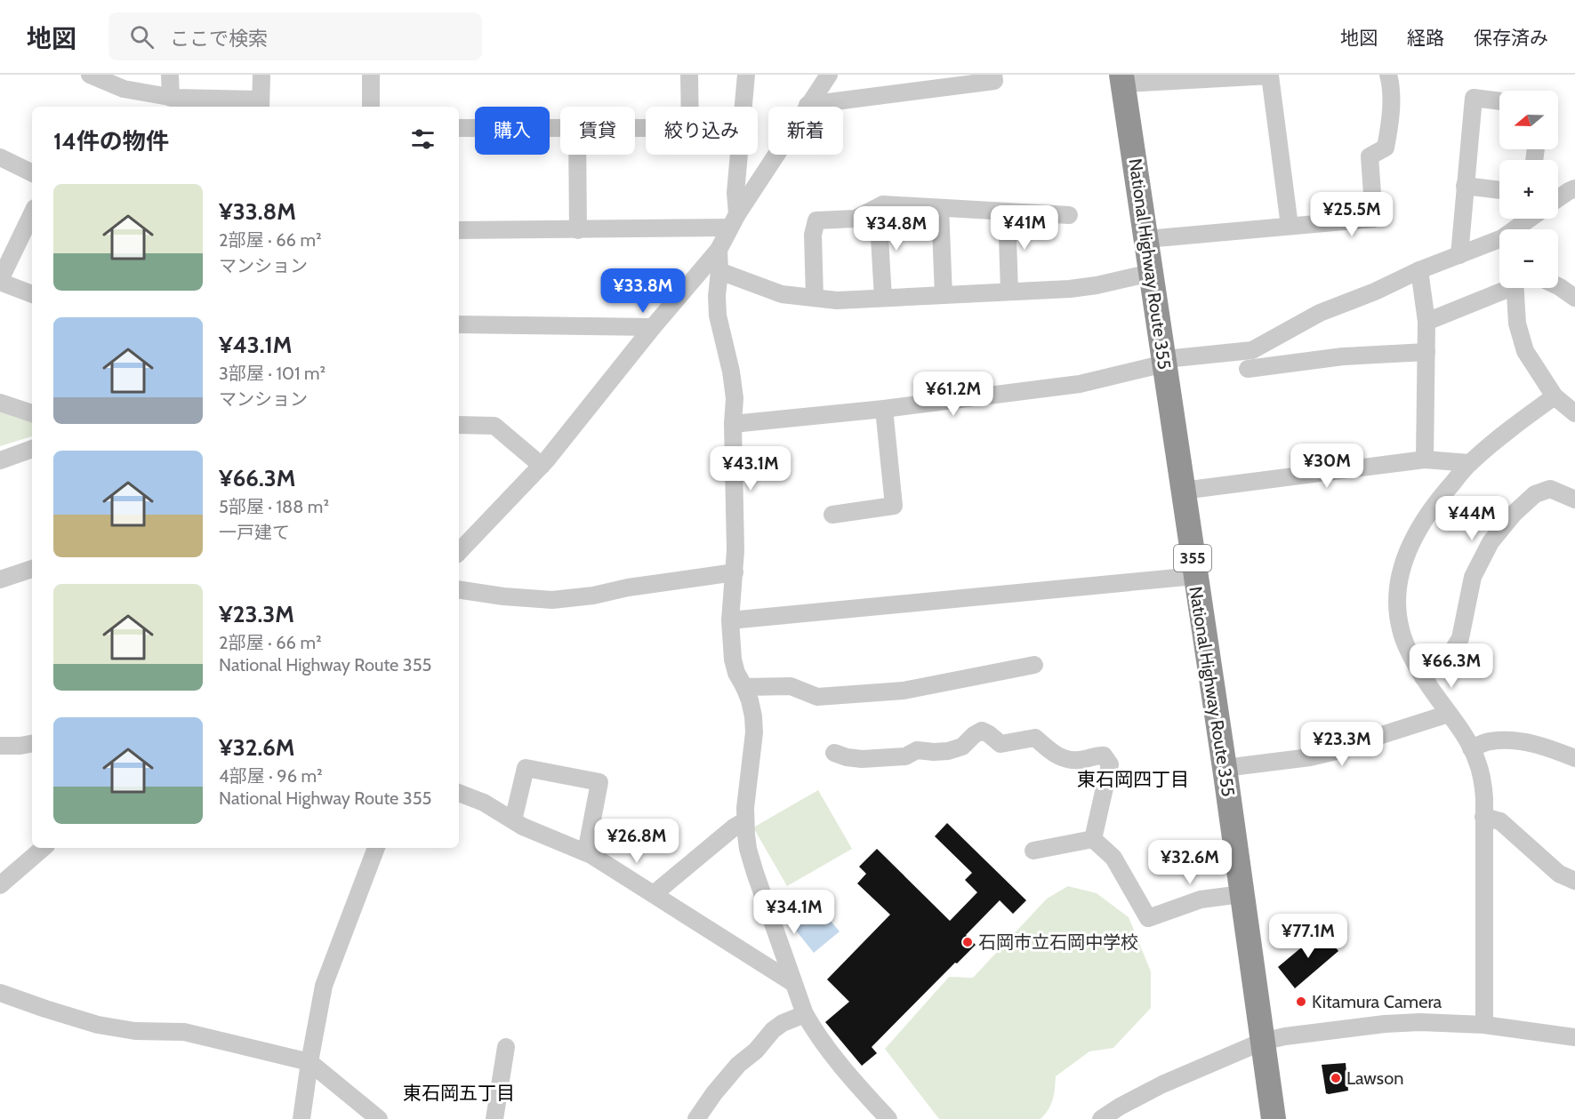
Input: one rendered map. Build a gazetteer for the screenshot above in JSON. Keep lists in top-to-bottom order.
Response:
{
  "streets": {
    "highway": ["National Highway Route 355", "355"]
  },
  "districts": ["東石岡四丁目", "東石岡五丁目"],
  "places": ["石岡市立石岡中学校", "Kitamura Camera", "Lawson"],
  "north": "left",
  "page": {
    "header": "地図",
    "search": "ここで検索",
    "nav": ["地図", "経路", "保存済み"],
    "map_buttons": ["+", "−"],
    "chip": [
      "購入",
      "賃貸",
      "絞り込み",
      "新着"
    ],
    "heading": "14件の物件",
    "list": [
      {
        "name": "¥33.8M",
        "note": "2部屋 · 66 m² · マンション"
      },
      {
        "name": "¥43.1M",
        "note": "3部屋 · 101 m² · マンション"
      },
      {
        "name": "¥66.3M",
        "note": "5部屋 · 188 m² · 一戸建て"
      },
      {
        "name": "¥23.3M",
        "note": "2部屋 · 66 m² · National Highway Route 355"
      },
      {
        "name": "¥32.6M",
        "note": "4部屋 · 96 m² · National Highway Route 355"
      }
    ],
    "price": [
      "¥25.5M",
      "¥41M",
      "¥34.8M",
      "¥33.8M",
      "¥61.2M",
      "¥30M",
      "¥43.1M",
      "¥44M",
      "¥66.3M",
      "¥23.3M",
      "¥26.8M",
      "¥32.6M",
      "¥34.1M",
      "¥77.1M"
    ]
  }
}
